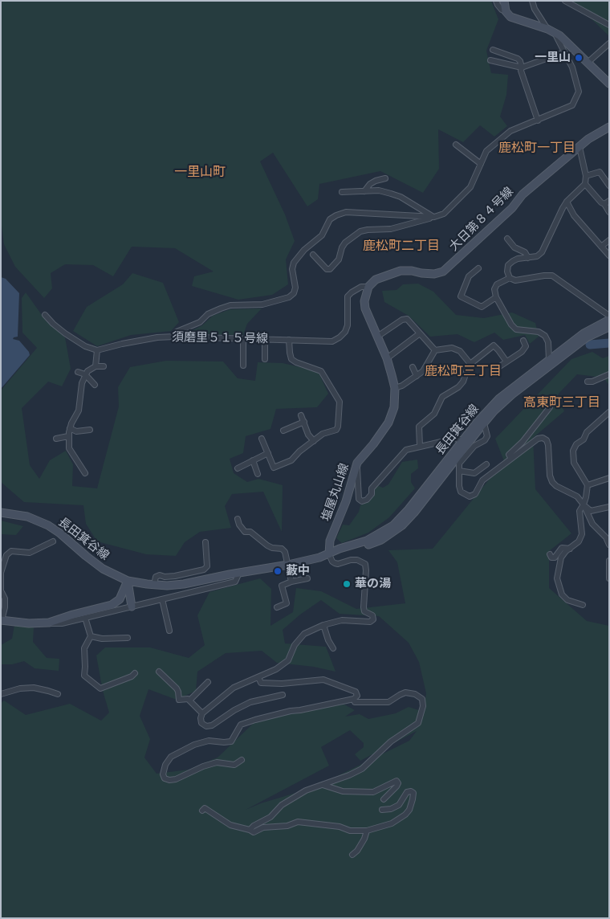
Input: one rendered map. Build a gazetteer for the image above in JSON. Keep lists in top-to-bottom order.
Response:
{
  "streets": {
    "street": [
      "大日第８４号線",
      "須磨里５１５号線",
      "長田箕谷線",
      "塩屋丸山線"
    ]
  },
  "crossings": [
    ["大日第８４号線", "須磨里５１５号線"],
    ["大日第８４号線", "塩屋丸山線"],
    ["須磨里５１５号線", "塩屋丸山線"],
    ["長田箕谷線", "塩屋丸山線"]
  ],
  "districts": [
    "鹿松町一丁目",
    "一里山町",
    "鹿松町二丁目",
    "鹿松町三丁目",
    "高東町三丁目"
  ],
  "places": ["一里山", "藪中", "華の湯"]
}
